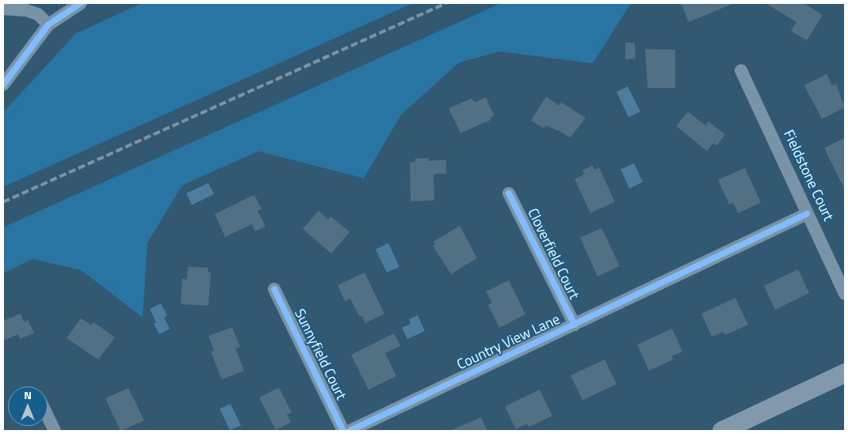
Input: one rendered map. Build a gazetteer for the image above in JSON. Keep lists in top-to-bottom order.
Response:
{
  "streets": {
    "street": [
      "Fieldstone Court",
      "Cloverfield Court",
      "Country View Lane",
      "Sunnyfield Court"
    ]
  },
  "crossings": [
    ["Fieldstone Court", "Country View Lane"],
    ["Cloverfield Court", "Country View Lane"]
  ],
  "north": "top"
}
